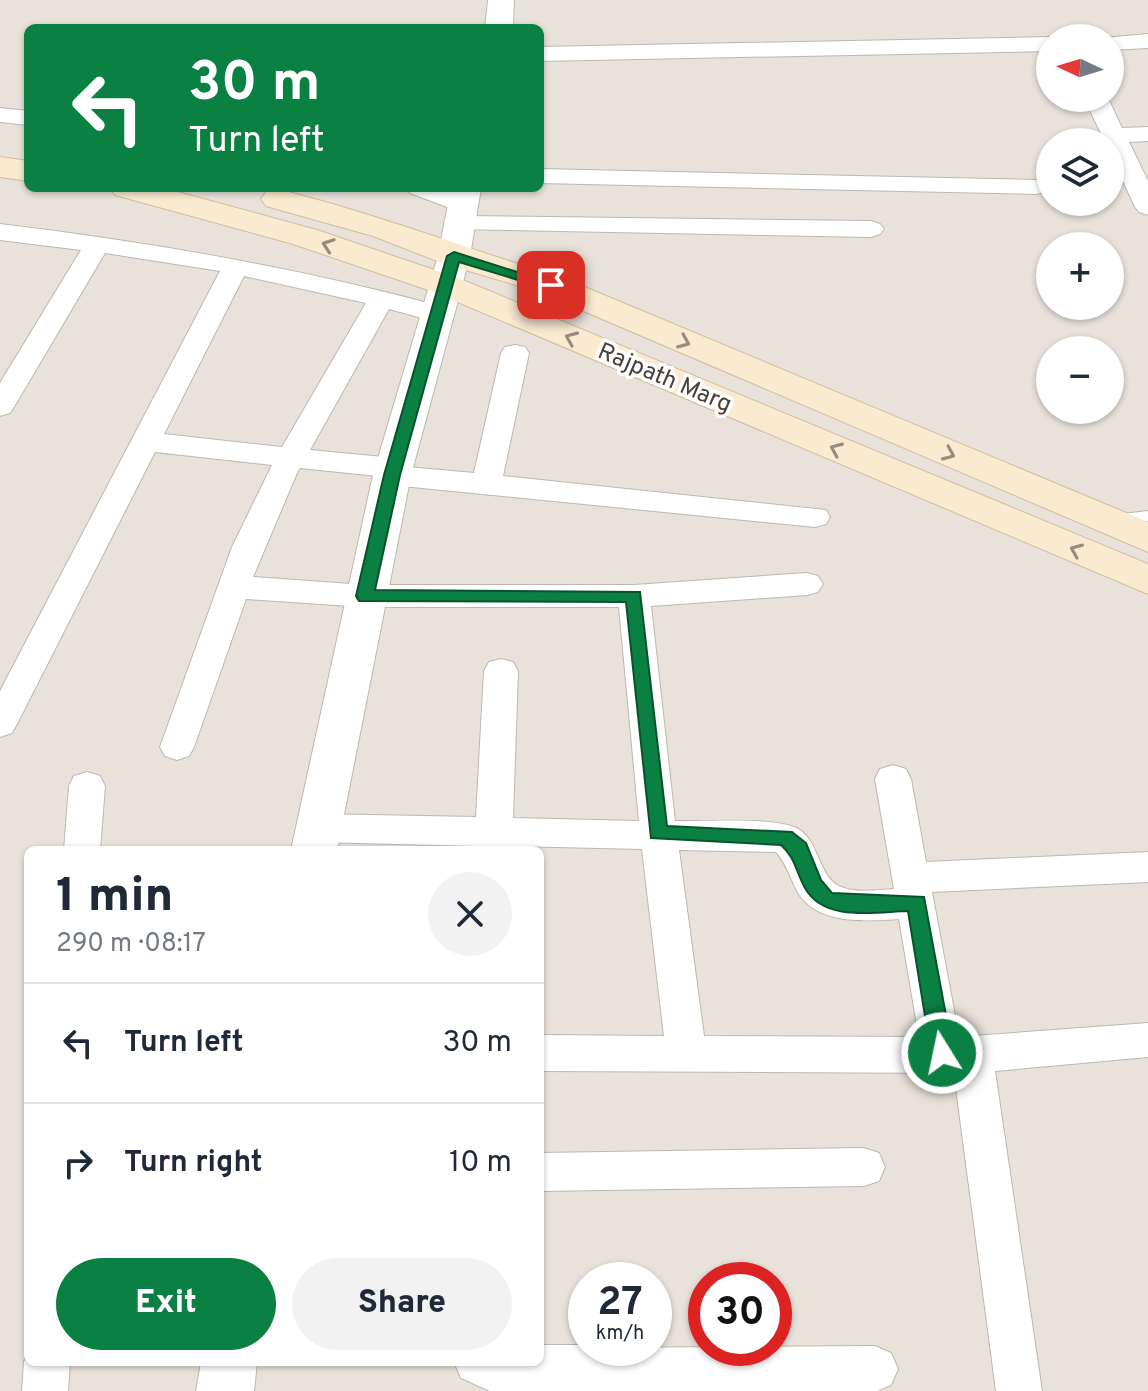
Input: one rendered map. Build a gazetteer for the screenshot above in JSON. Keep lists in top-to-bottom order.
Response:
{
  "streets": {
    "main road": ["Rajpath Marg"]
  },
  "north": "left",
  "page": {
    "map_buttons": ["+", "−"],
    "turn": ["30 m", "Turn left"],
    "heading": ["1 min", "290 m · 08:17"],
    "list": [
      {
        "name": "Turn left",
        "value": "30 m"
      },
      {
        "name": "Turn right",
        "value": "10 m"
      }
    ],
    "buttons": ["Exit", "Share"],
    "speed": "27 km/h",
    "limit": "30"
  }
}
